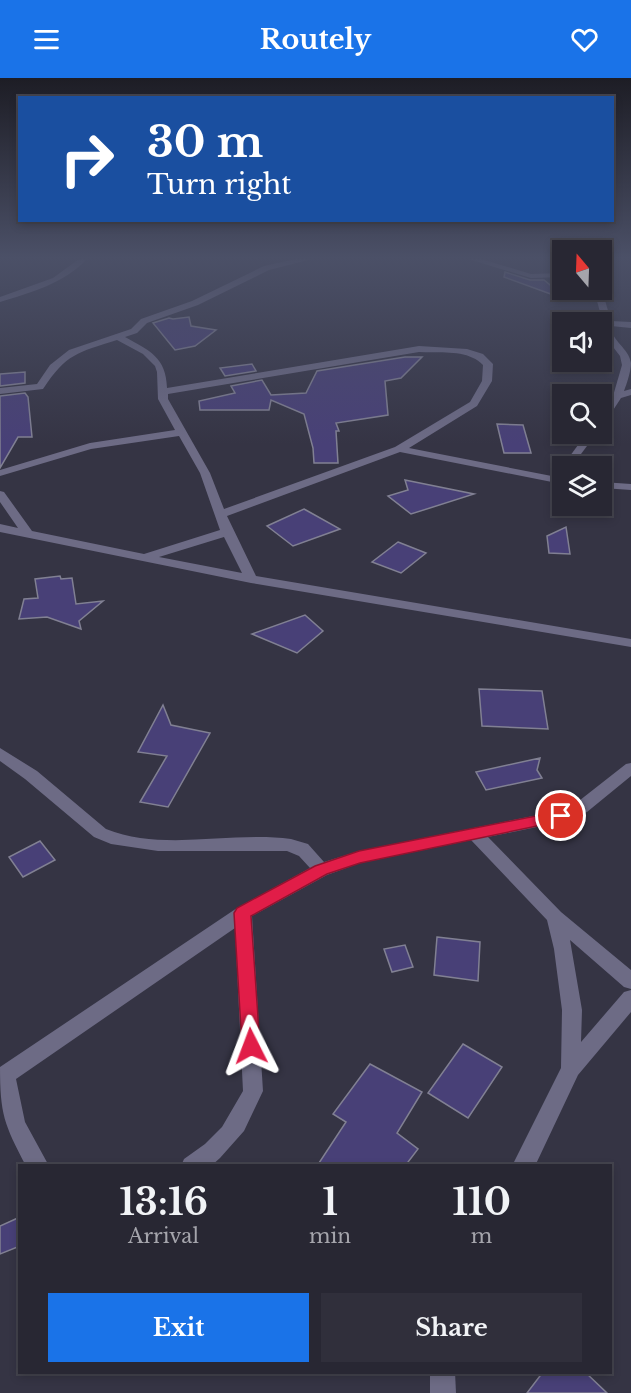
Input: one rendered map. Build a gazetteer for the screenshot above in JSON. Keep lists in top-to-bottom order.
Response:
{
  "north": "top",
  "page": {
    "header": "Routely",
    "turn": ["30 m", "Turn right"],
    "eta": [
      "13:16",
      "Arrival",
      "1",
      "min",
      "110",
      "m"
    ],
    "buttons": ["Exit", "Share"]
  }
}
